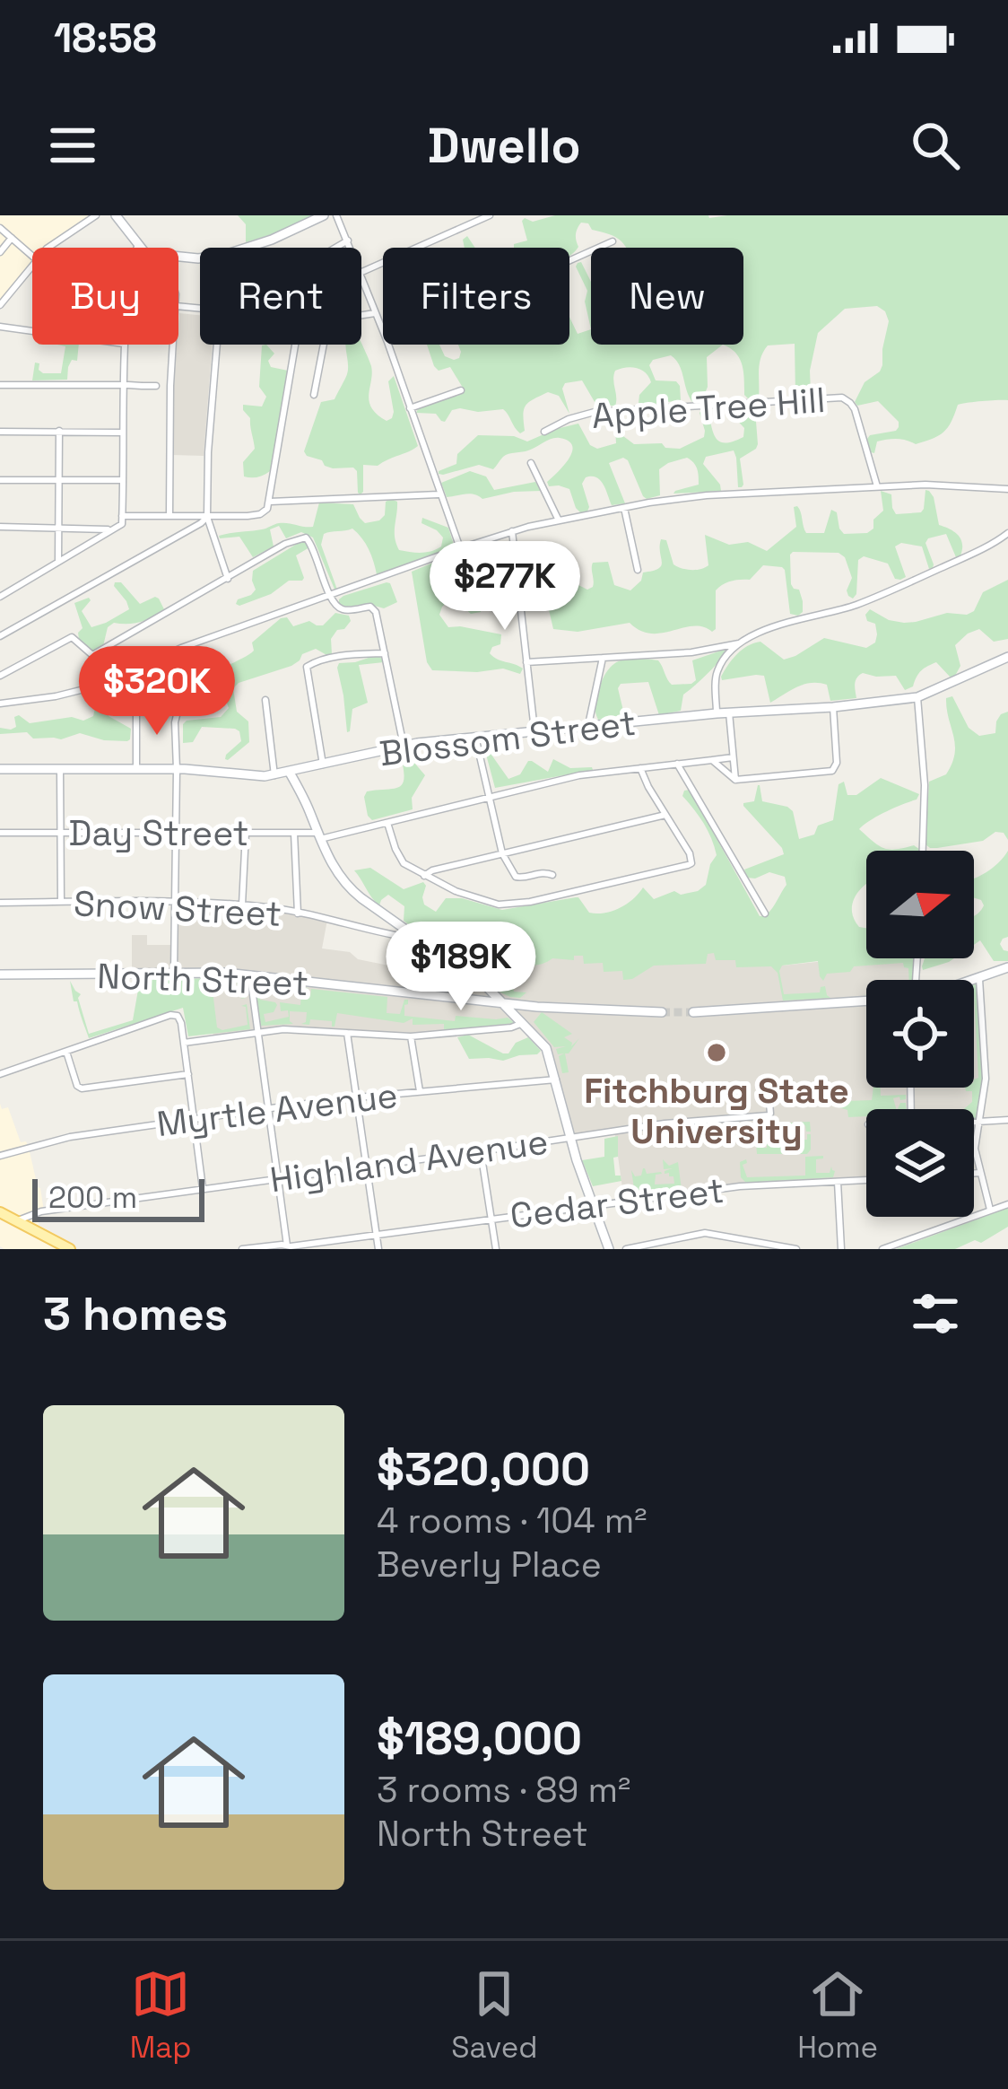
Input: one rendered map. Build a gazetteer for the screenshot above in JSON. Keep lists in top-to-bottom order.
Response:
{
  "streets": {
    "street": [
      "Apple Tree Hill",
      "Blossom Street",
      "Day Street",
      "Snow Street",
      "North Street",
      "Myrtle Avenue",
      "Highland Avenue",
      "Cedar Street"
    ]
  },
  "places": ["Fitchburg State University"],
  "scale_bar": "200 m",
  "north": "right",
  "page": {
    "status": "18:58",
    "header": "Dwello",
    "chip": [
      "Buy",
      "Rent",
      "Filters",
      "New"
    ],
    "price": ["$277K", "$320K", "$189K"],
    "scale": "200 m",
    "heading": "3 homes",
    "list": [
      {
        "name": "$320,000",
        "note": "4 rooms · 104 m² · Beverly Place"
      },
      {
        "name": "$189,000",
        "note": "3 rooms · 89 m² · North Street"
      }
    ],
    "tabs": ["Map", "Saved", "Home"]
  }
}
